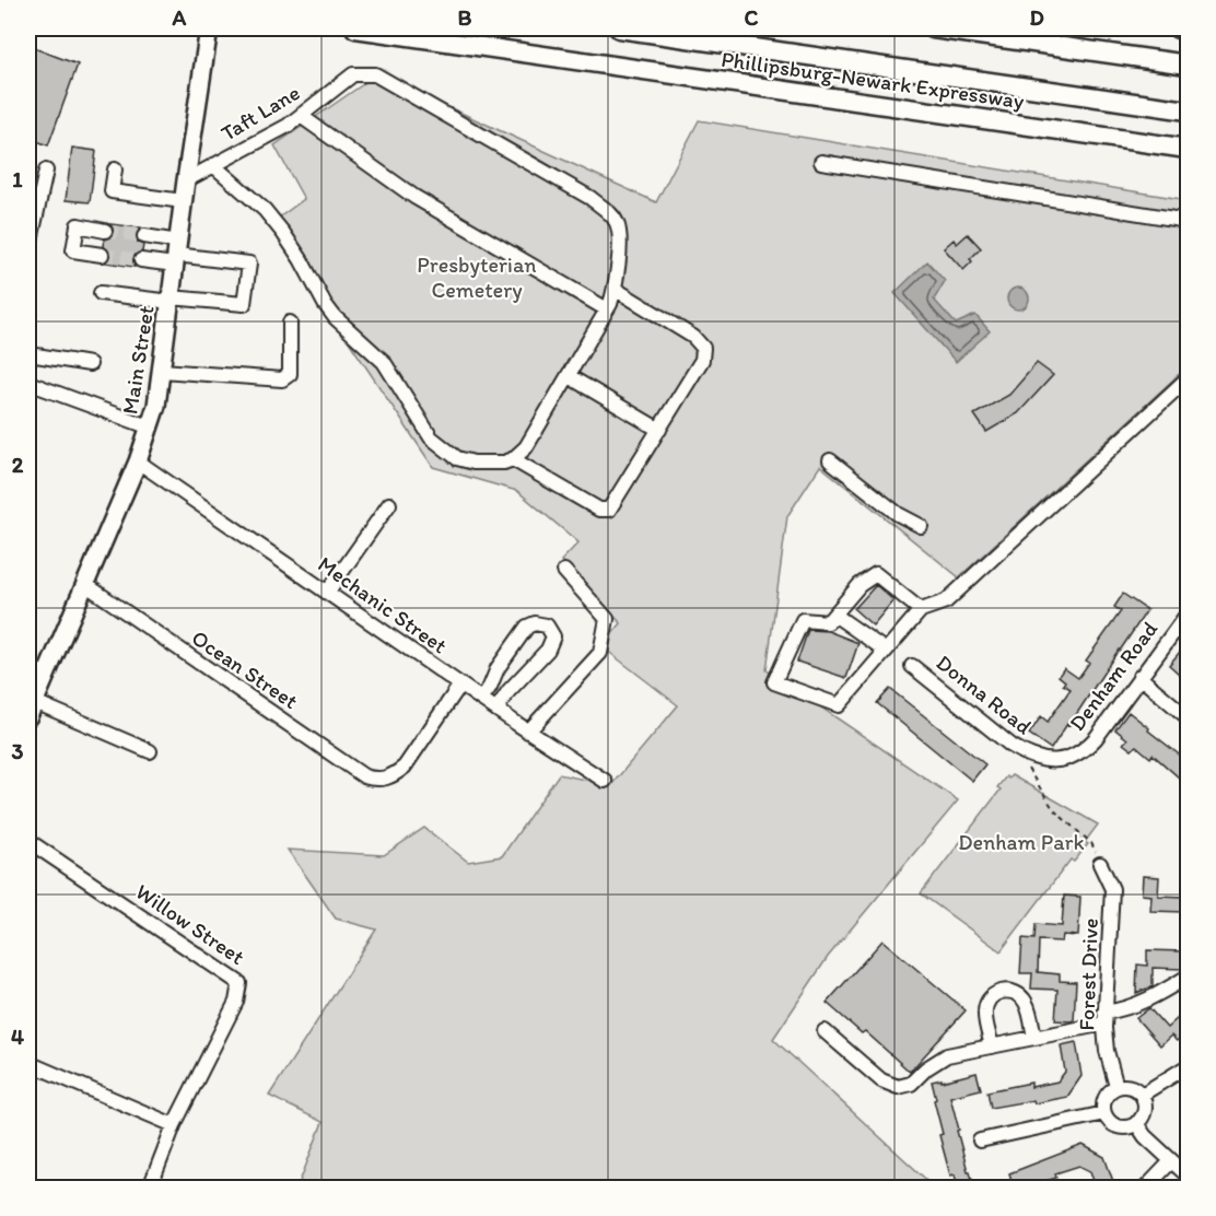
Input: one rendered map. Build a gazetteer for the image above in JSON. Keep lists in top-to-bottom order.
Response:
{
  "streets": {
    "highway": ["Phillipsburg-Newark Expressway"],
    "main road": ["Main Street"],
    "street": [
      "Taft Lane",
      "Mechanic Street",
      "Ocean Street",
      "Denham Road",
      "Donna Road",
      "Willow Street",
      "Forest Drive"
    ]
  },
  "crossings": [
    ["Taft Lane", "Main Street"],
    ["Main Street", "Mechanic Street"],
    ["Main Street", "Ocean Street"],
    ["Mechanic Street", "Ocean Street"],
    ["Denham Road", "Donna Road"]
  ],
  "parks": ["Presbyterian Cemetery", "Denham Park"],
  "grid": {
    "columns": [
      "A",
      "B",
      "C",
      "D"
    ],
    "rows": [
      "1",
      "2",
      "3",
      "4"
    ]
  }
}
